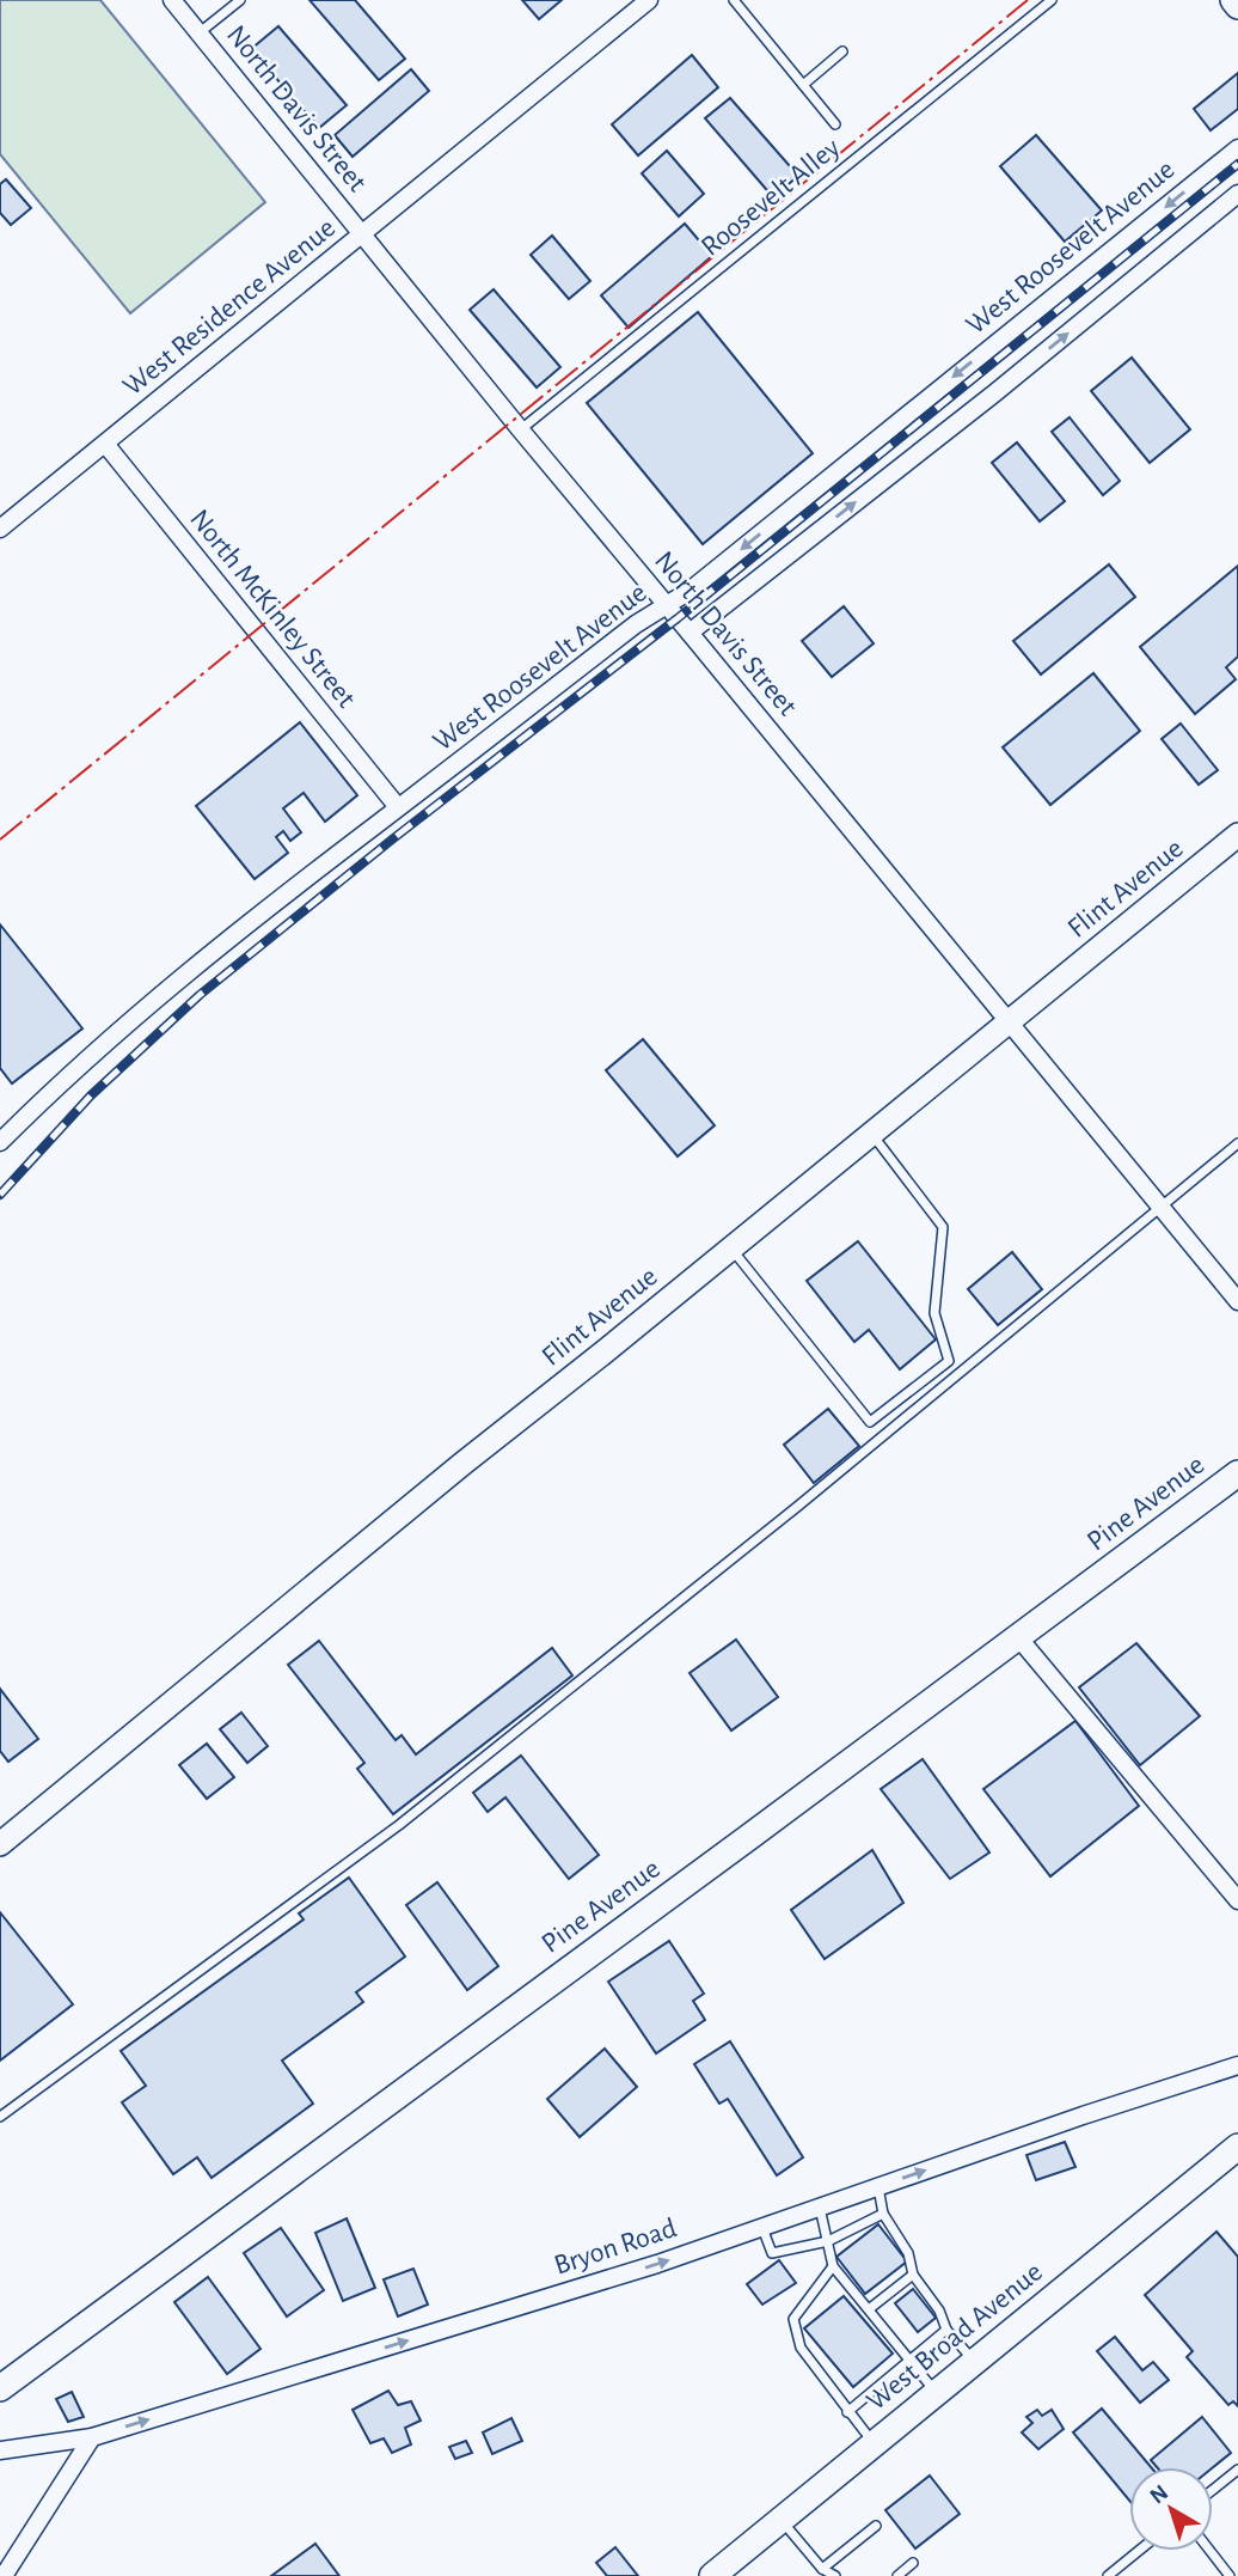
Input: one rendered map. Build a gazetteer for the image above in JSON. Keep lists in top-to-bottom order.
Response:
{
  "streets": {
    "main road": ["Pine Avenue", "West Broad Avenue"],
    "street": [
      "North Davis Street",
      "West Roosevelt Avenue",
      "West Residence Avenue",
      "North McKinley Street",
      "Flint Avenue",
      "Bryon Road"
    ],
    "lane": ["Roosevelt Alley"]
  },
  "crossings": [
    ["North Davis Street", "Roosevelt Alley"],
    ["North Davis Street", "West Roosevelt Avenue"],
    ["North Davis Street", "West Residence Avenue"],
    ["North Davis Street", "Flint Avenue"],
    ["West Roosevelt Avenue", "North McKinley Street"],
    ["West Residence Avenue", "North McKinley Street"]
  ],
  "one_way": ["Bryon Road"],
  "north": "top left"
}
